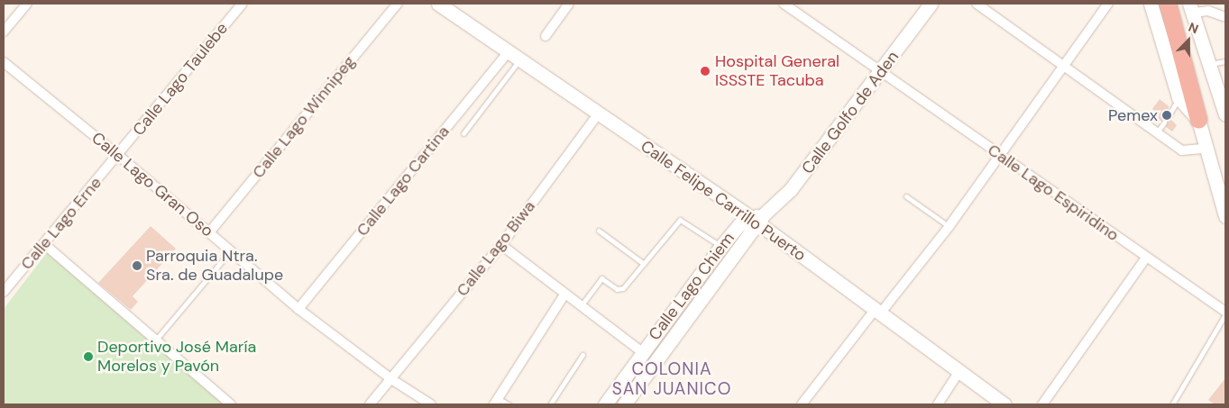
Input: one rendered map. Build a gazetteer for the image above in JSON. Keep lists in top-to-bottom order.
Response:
{
  "streets": {
    "street": [
      "Calle Lago Taulebe",
      "Calle Golfo de Aden",
      "Calle Lago Winnipeg",
      "Calle Lago Cartina",
      "Calle Lago Gran Oso",
      "Calle Lago Espiridino",
      "Calle Felipe Carrillo Puerto",
      "Calle Lago Erne",
      "Calle Lago Biwa",
      "Calle Lago Chiem"
    ]
  },
  "crossings": [
    ["Calle Lago Taulebe", "Calle Lago Gran Oso"],
    ["Calle Lago Taulebe", "Calle Lago Erne"],
    ["Calle Golfo de Aden", "Calle Lago Espiridino"],
    ["Calle Golfo de Aden", "Calle Felipe Carrillo Puerto"],
    ["Calle Golfo de Aden", "Calle Lago Chiem"],
    ["Calle Lago Winnipeg", "Calle Lago Gran Oso"],
    ["Calle Lago Cartina", "Calle Lago Gran Oso"],
    ["Calle Lago Cartina", "Calle Felipe Carrillo Puerto"],
    ["Calle Lago Gran Oso", "Calle Lago Erne"],
    ["Calle Lago Gran Oso", "Calle Lago Biwa"],
    ["Calle Felipe Carrillo Puerto", "Calle Lago Biwa"],
    ["Calle Felipe Carrillo Puerto", "Calle Lago Chiem"]
  ],
  "districts": ["COLONIA SAN JUANICO"],
  "places": [
    "Hospital General ISSSTE Tacuba",
    "Pemex",
    "Parroquia Ntra. Sra. de Guadalupe",
    "Deportivo José María Morelos y Pavón"
  ],
  "north": "top"
}
